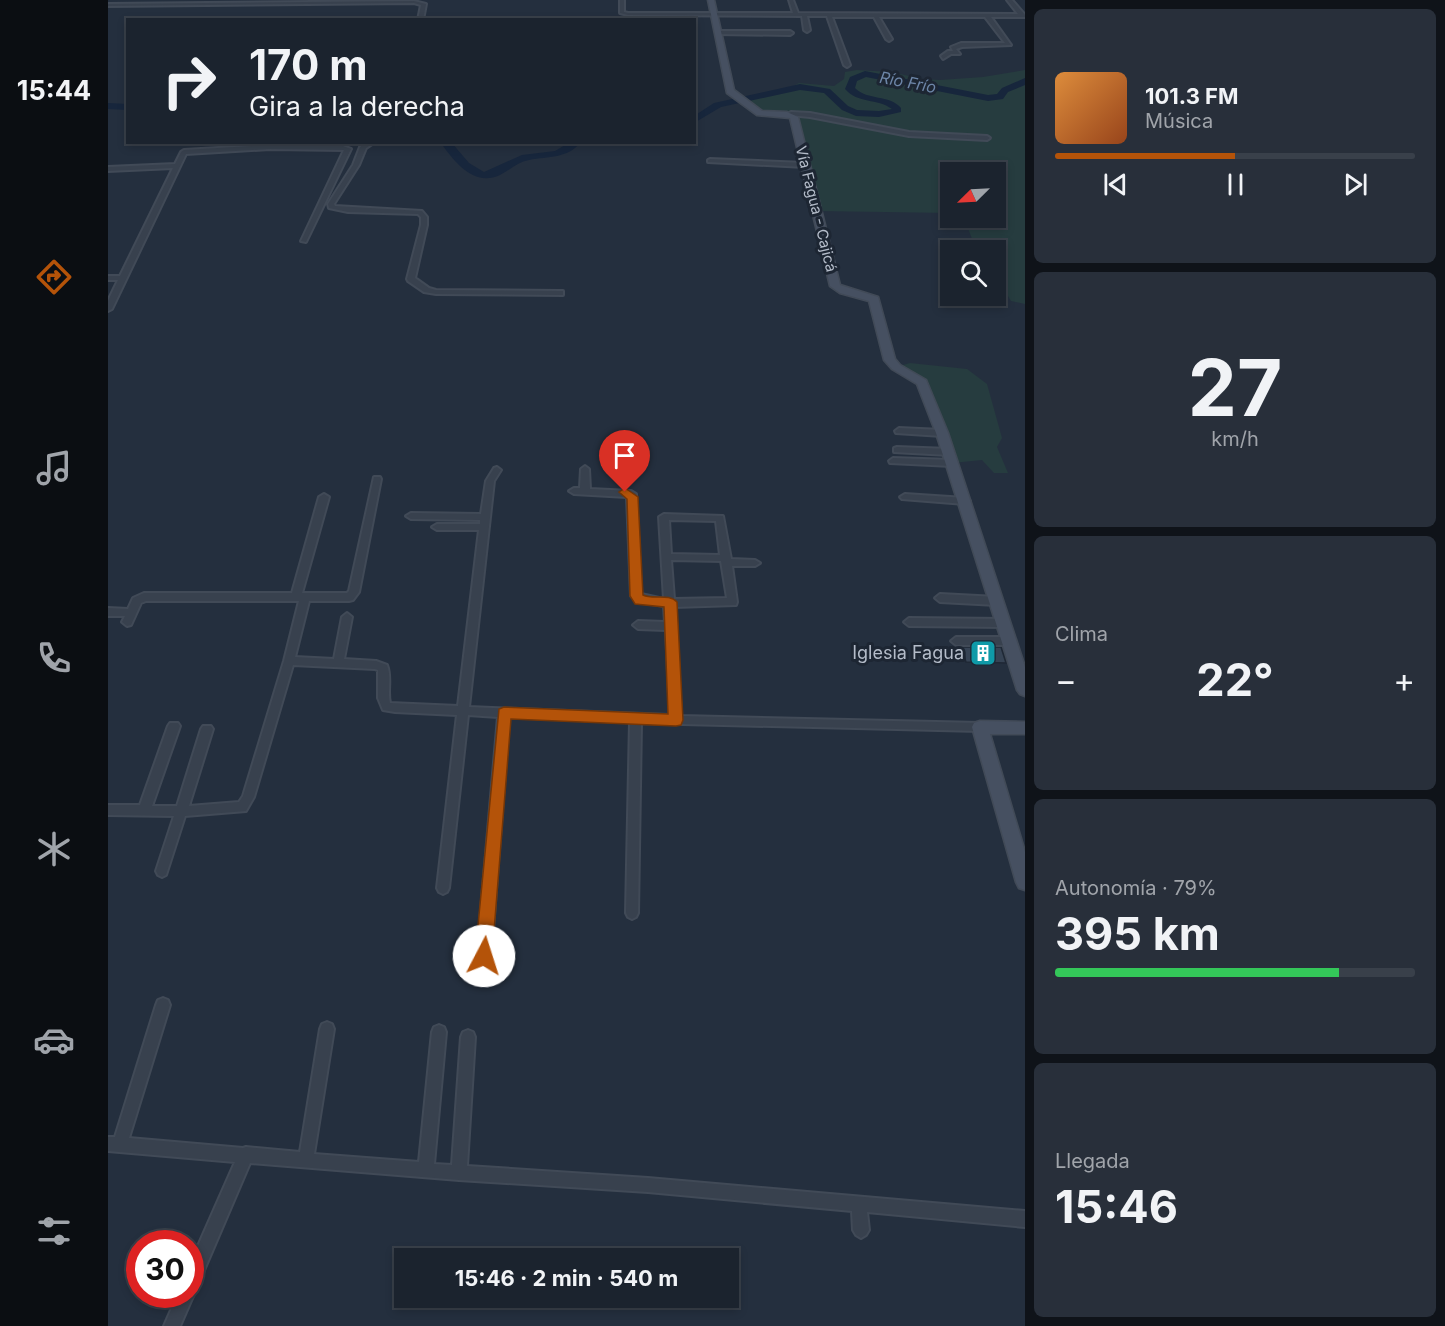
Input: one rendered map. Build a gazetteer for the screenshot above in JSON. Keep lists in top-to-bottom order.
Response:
{
  "streets": {
    "street": ["Vía Fagua - Cajicá"]
  },
  "water": ["Río Frío"],
  "places": {
    "building": ["Iglesia Fagua"]
  },
  "north": "bottom left",
  "page": {
    "tabs": "15:44",
    "turn": ["170 m", "Gira a la derecha"],
    "song": ["101.3 FM", "Música"],
    "tile": [
      ["27", "km/h"],
      "Clima",
      ["Autonomía · 79%", "395 km"],
      ["Llegada", "15:46"]
    ],
    "heat": ["−", "22°", "+"],
    "limit": "30",
    "trip": "15:46 · 2 min · 540 m"
  }
}
